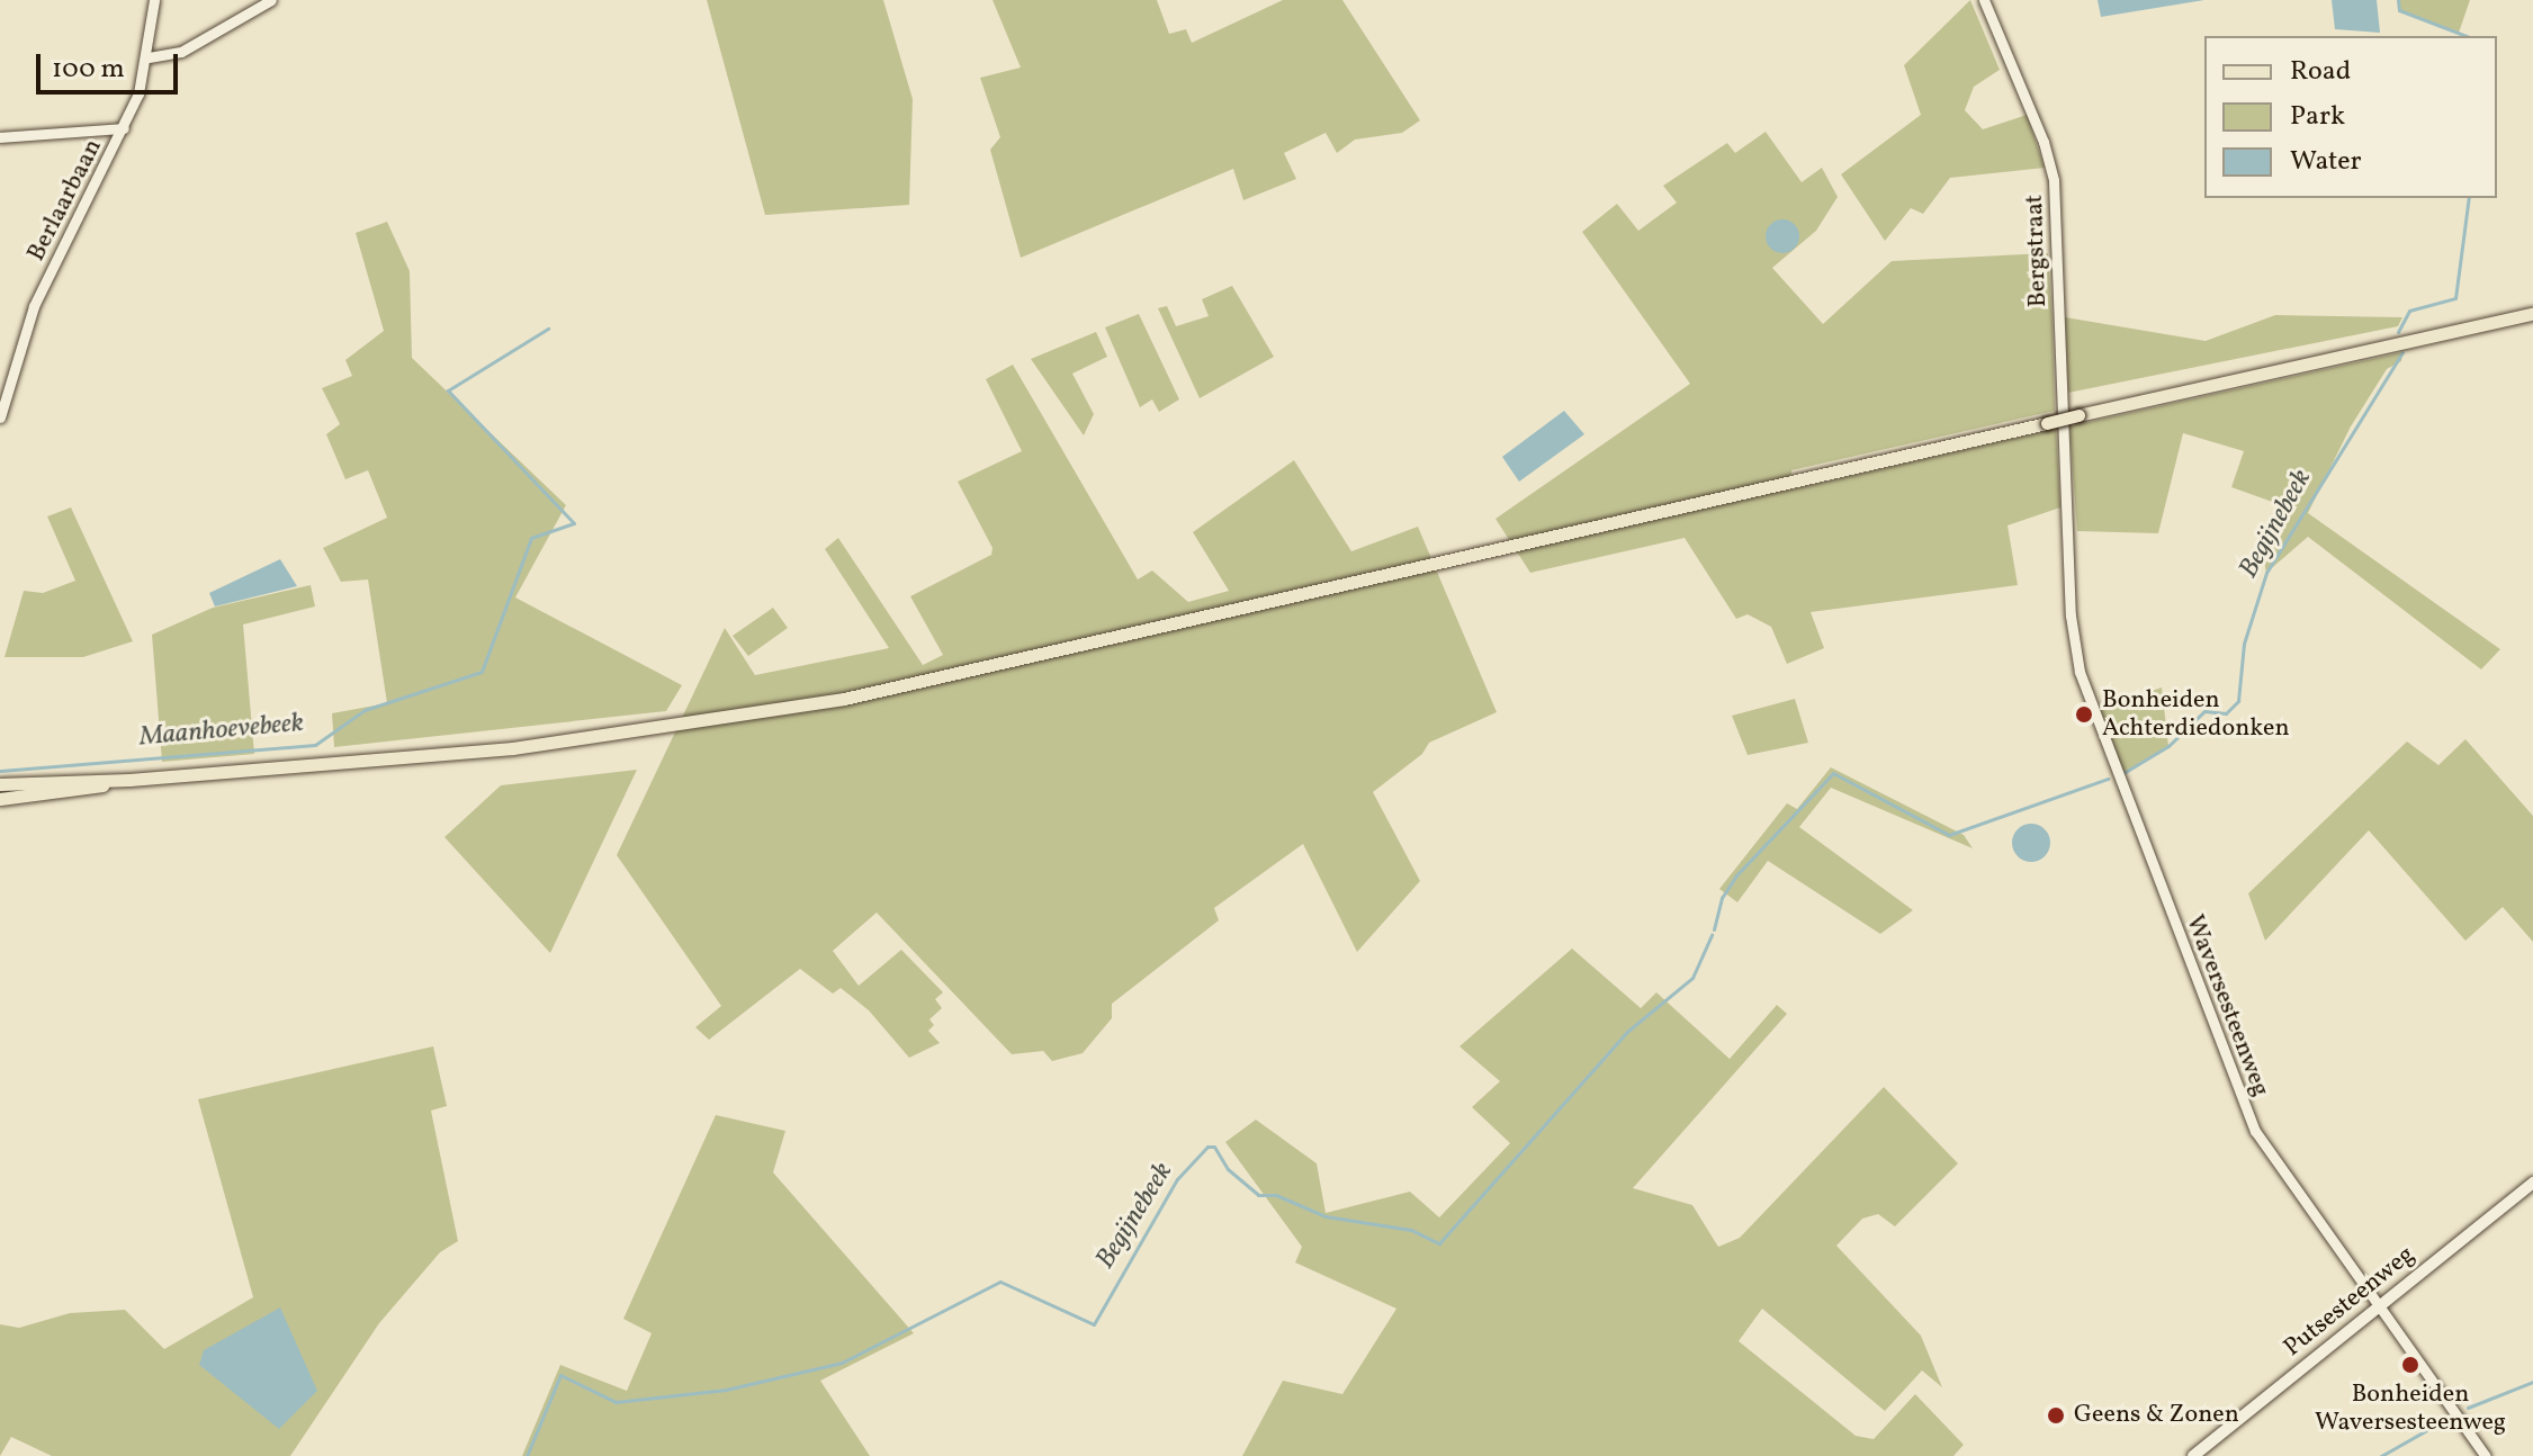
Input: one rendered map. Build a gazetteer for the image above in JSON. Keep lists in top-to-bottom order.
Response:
{
  "streets": {
    "main road": ["Putsesteenweg"],
    "street": ["Berlaarbaan", "Bergstraat", "Waversesteenweg"]
  },
  "crossings": [
    ["Bergstraat", "Waversesteenweg"],
    ["Waversesteenweg", "Putsesteenweg"]
  ],
  "water": ["Begijnebeek", "Maanhoevebeek"],
  "places": ["Bonheiden Achterdiedonken", "Bonheiden Waversesteenweg", "Geens & Zonen"],
  "legend": ["Road", "Park", "Water"],
  "scale_bar": "100 m"
}
